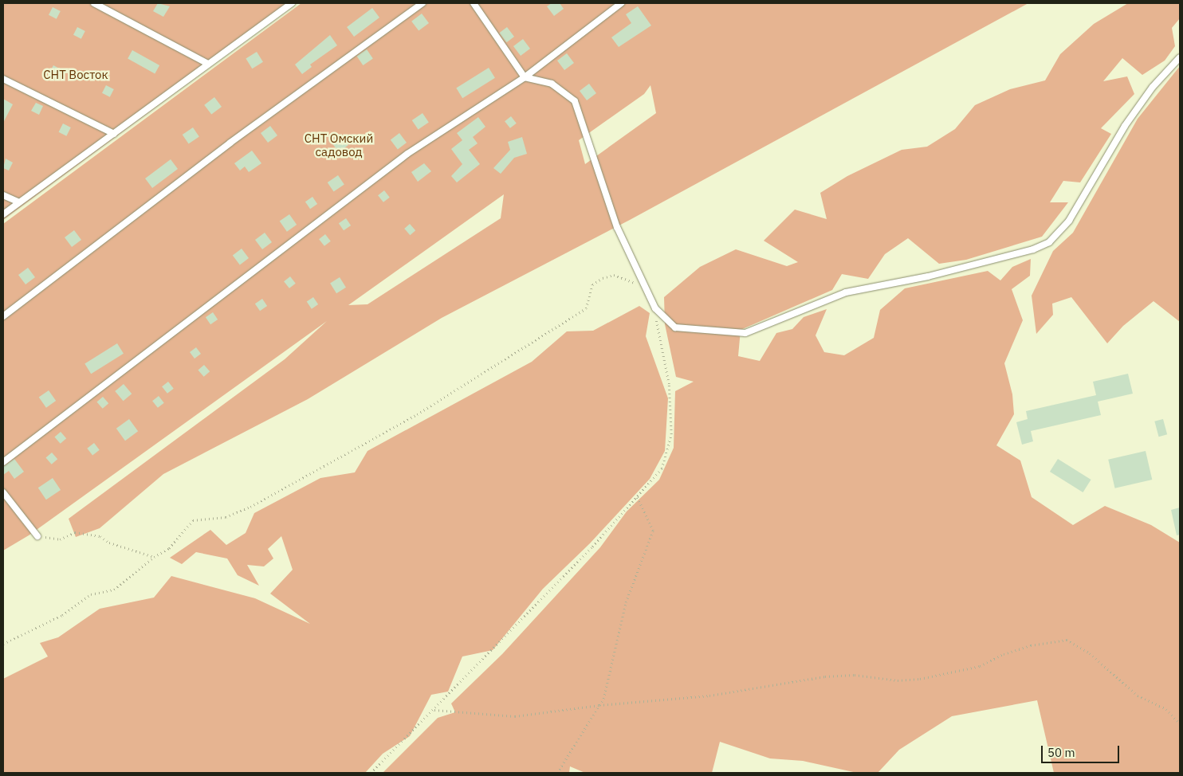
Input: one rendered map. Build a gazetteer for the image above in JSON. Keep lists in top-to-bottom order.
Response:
{
  "parks": ["СНТ Восток", "СНТ Омский садовод"],
  "scale_bar": "50 m"
}
